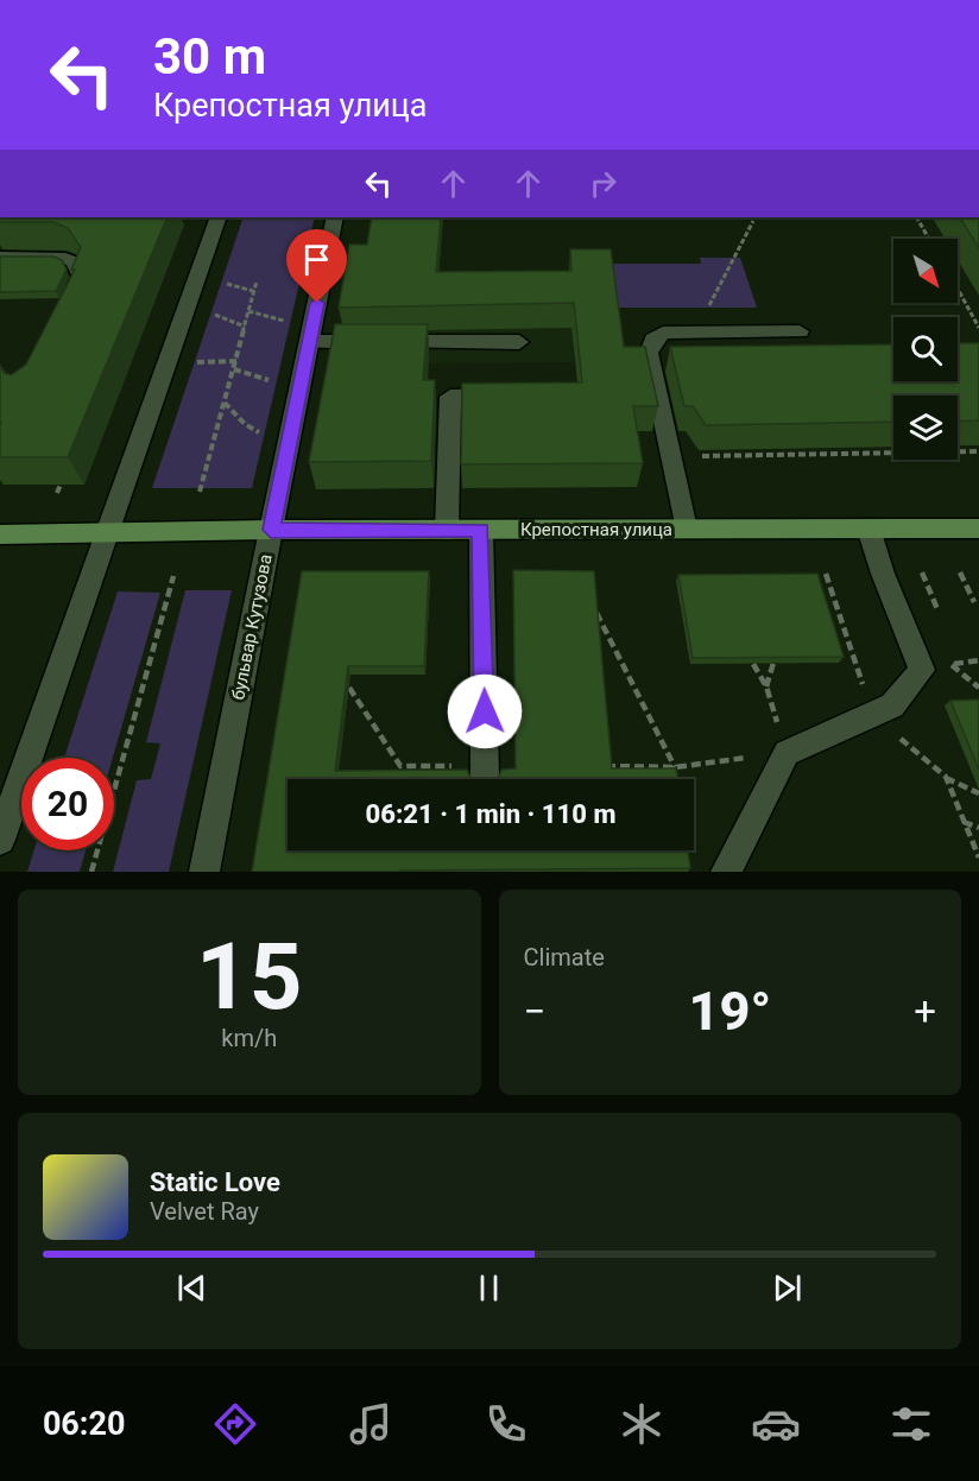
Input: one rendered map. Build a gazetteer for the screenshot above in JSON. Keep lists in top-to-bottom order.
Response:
{
  "streets": {
    "main road": ["Крепостная улица"],
    "street": ["бульвар Кутузова"]
  },
  "crossings": [
    ["Крепостная улица", "бульвар Кутузова"]
  ],
  "north": "bottom right",
  "page": {
    "turn": ["30 m", "Крепостная улица"],
    "limit": "20",
    "trip": "06:21 · 1 min · 110 m",
    "tile": [
      ["15", "km/h"],
      "Climate"
    ],
    "heat": ["−", "19°", "+"],
    "song": ["Static Love", "Velvet Ray"],
    "tabs": "06:20"
  }
}
